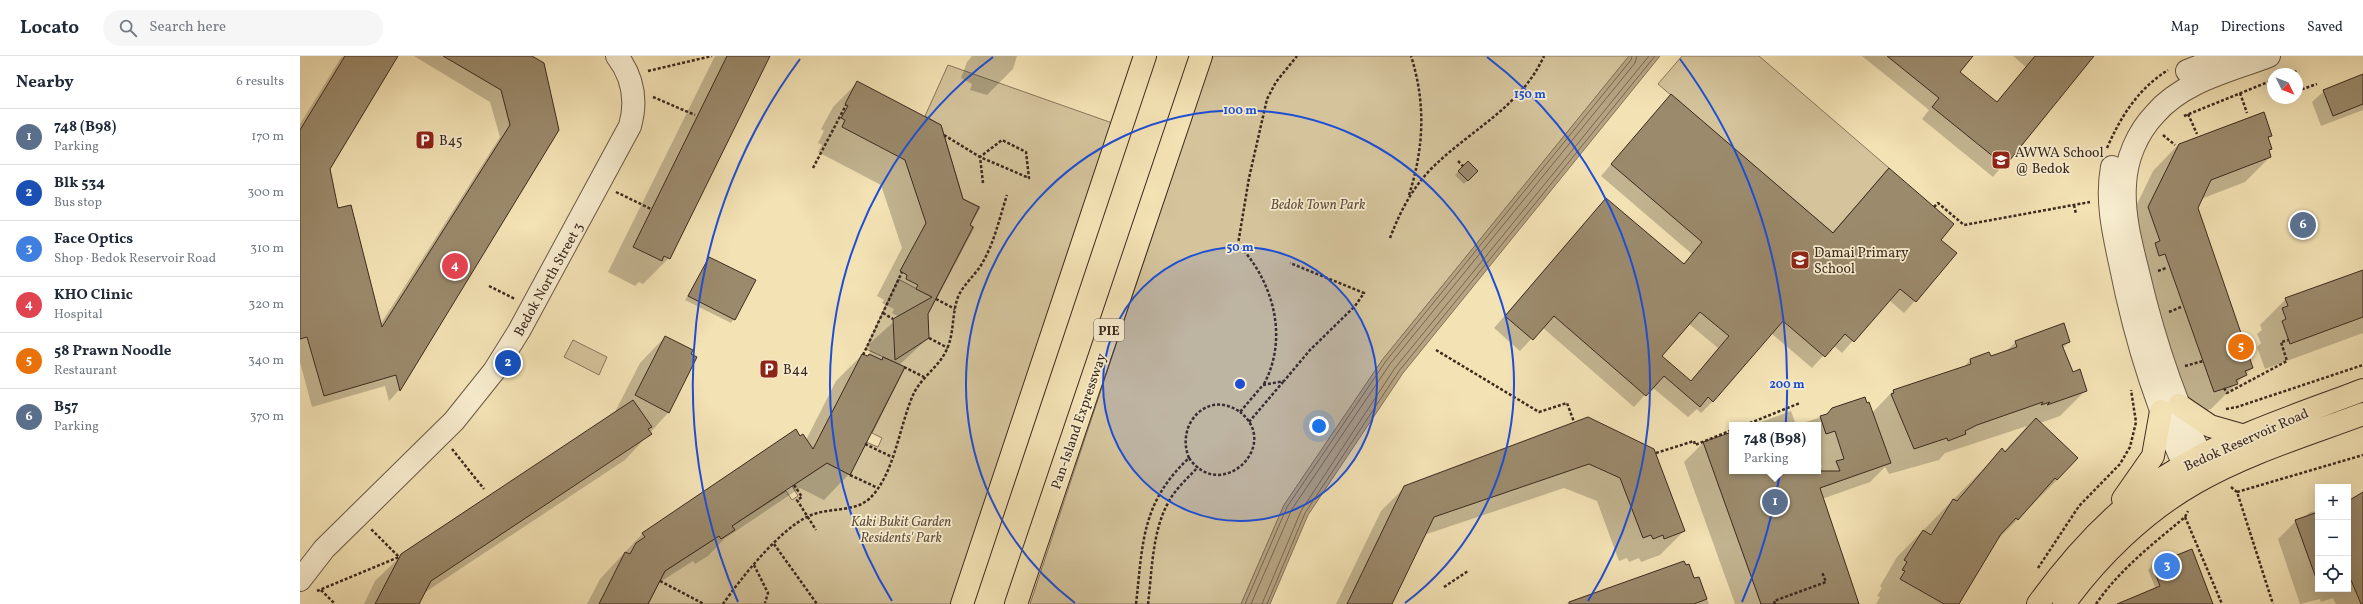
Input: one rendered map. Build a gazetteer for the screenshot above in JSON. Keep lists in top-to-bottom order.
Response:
{
  "streets": {
    "main road": ["PIE", "Pan-Island Expressway", "Bedok Reservoir Road"],
    "street": ["Bedok North Street 3"]
  },
  "parks": ["Bedok Town Park", "Kaki Bukit Garden Residents' Park"],
  "places": {
    "parking": ["B45", "B44"],
    "school or university": ["AWWA School @ Bedok", "Damai Primary School"]
  },
  "north": "bottom right",
  "page": {
    "header": "Locato",
    "search": "Search here",
    "nav": ["Map", "Directions", "Saved"],
    "heading": ["Nearby", "6 results"],
    "list": [
      {
        "mark": "1",
        "name": "748 (B98)",
        "note": "Parking",
        "value": "170 m"
      },
      {
        "mark": "2",
        "name": "Blk 534",
        "note": "Bus stop",
        "value": "300 m"
      },
      {
        "mark": "3",
        "name": "Face Optics",
        "note": "Shop · Bedok Reservoir Road",
        "value": "310 m"
      },
      {
        "mark": "4",
        "name": "KHO Clinic",
        "note": "Hospital",
        "value": "320 m"
      },
      {
        "mark": "5",
        "name": "58 Prawn Noodle",
        "note": "Restaurant",
        "value": "340 m"
      },
      {
        "mark": "6",
        "name": "B57",
        "note": "Parking",
        "value": "370 m"
      }
    ],
    "pins": [
      "6",
      "4",
      "5",
      "2",
      "1",
      "3"
    ],
    "popup": ["748 (B98)", "Parking"],
    "map_buttons": ["+", "−"]
  },
  "rings": [
    "150 m",
    "100 m",
    "50 m",
    "200 m"
  ]
}
